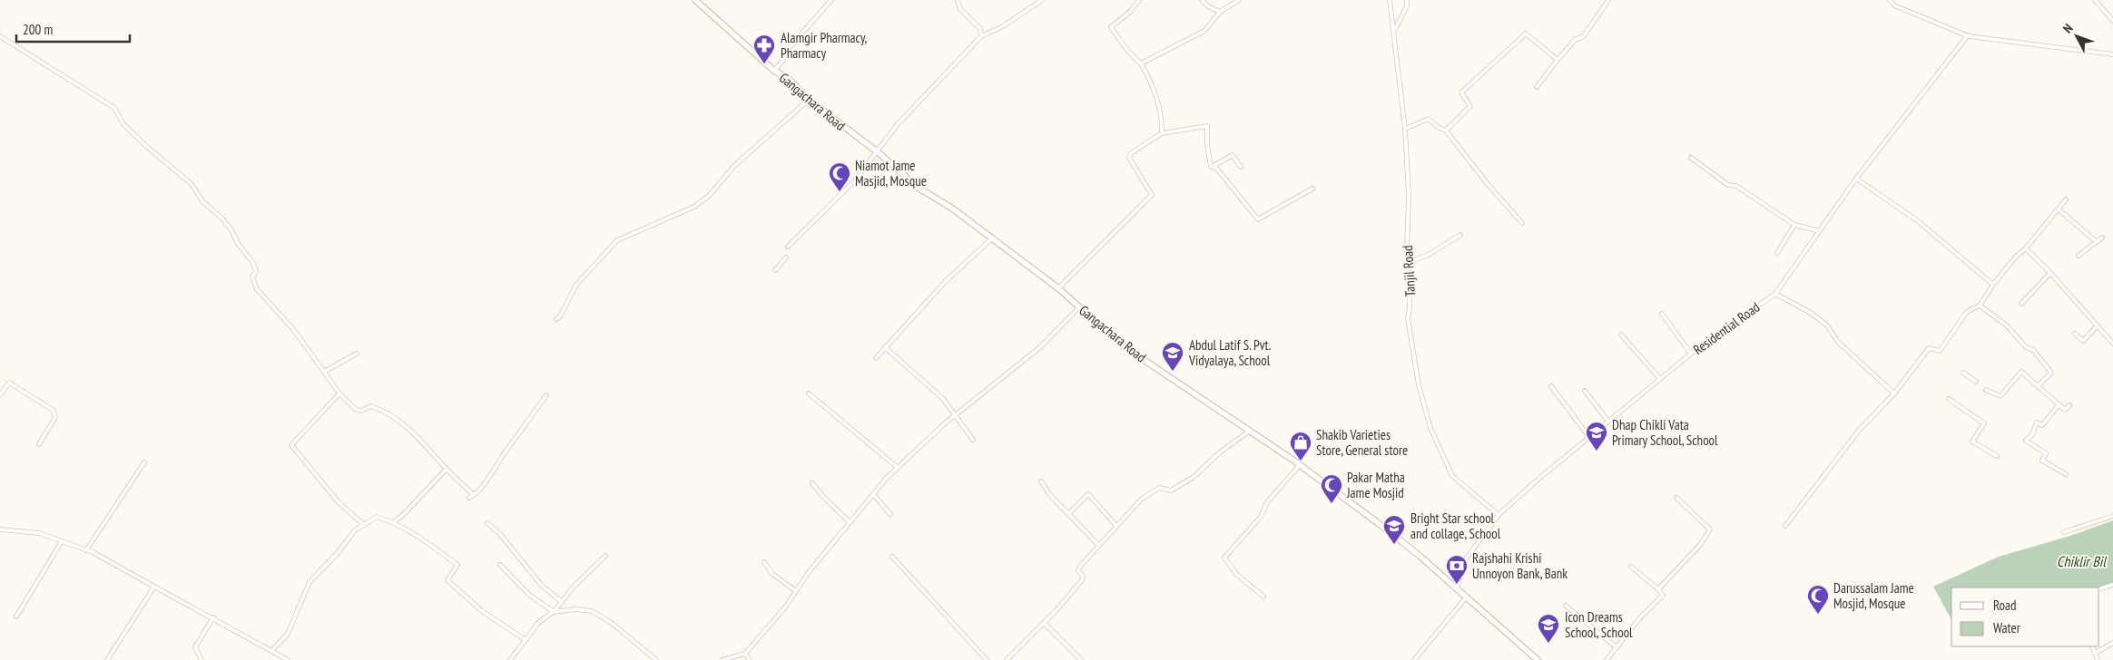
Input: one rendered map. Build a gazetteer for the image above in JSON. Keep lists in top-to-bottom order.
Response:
{
  "streets": {
    "main road": ["Gangachara Road"],
    "street": ["Tanjil Road", "Residential Road"]
  },
  "crossings": [
    ["Gangachara Road", "Residential Road"],
    ["Tanjil Road", "Residential Road"]
  ],
  "water": ["Chiklir Bil"],
  "places": {
    "pharmacy": ["Alamgir Pharmacy, Pharmacy"],
    "mosque": ["Niamot Jame Masjid, Mosque", "Pakar Matha Jame Mosjid", "Darussalam Jame Mosjid, Mosque"],
    "school or university": [
      "Abdul Latif S. Pvt. Vidyalaya, School",
      "Dhap Chikli Vata Primary School, School",
      "Bright Star school and collage, School",
      "Icon Dreams School, School"
    ],
    "shop": ["Shakib Varieties Store, General store"],
    "bank": ["Rajshahi Krishi Unnoyon Bank, Bank"]
  },
  "legend": ["Road", "Water"],
  "scale_bar": "200 m",
  "north": "top left"
}
